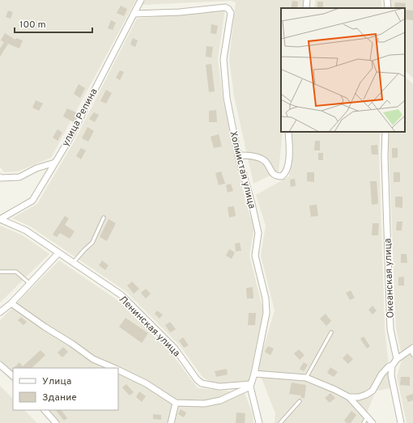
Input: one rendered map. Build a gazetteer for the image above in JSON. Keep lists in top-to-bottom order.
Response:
{
  "streets": {
    "street": [
      "улица Репина",
      "Холмистая улица",
      "Океанская улица",
      "Ленинская улица"
    ]
  },
  "crossings": [
    ["улица Репина", "Холмистая улица"],
    ["улица Репина", "Ленинская улица"],
    ["Холмистая улица", "Ленинская улица"]
  ],
  "legend": ["Улица", "Здание"],
  "scale_bar": "100 m"
}
